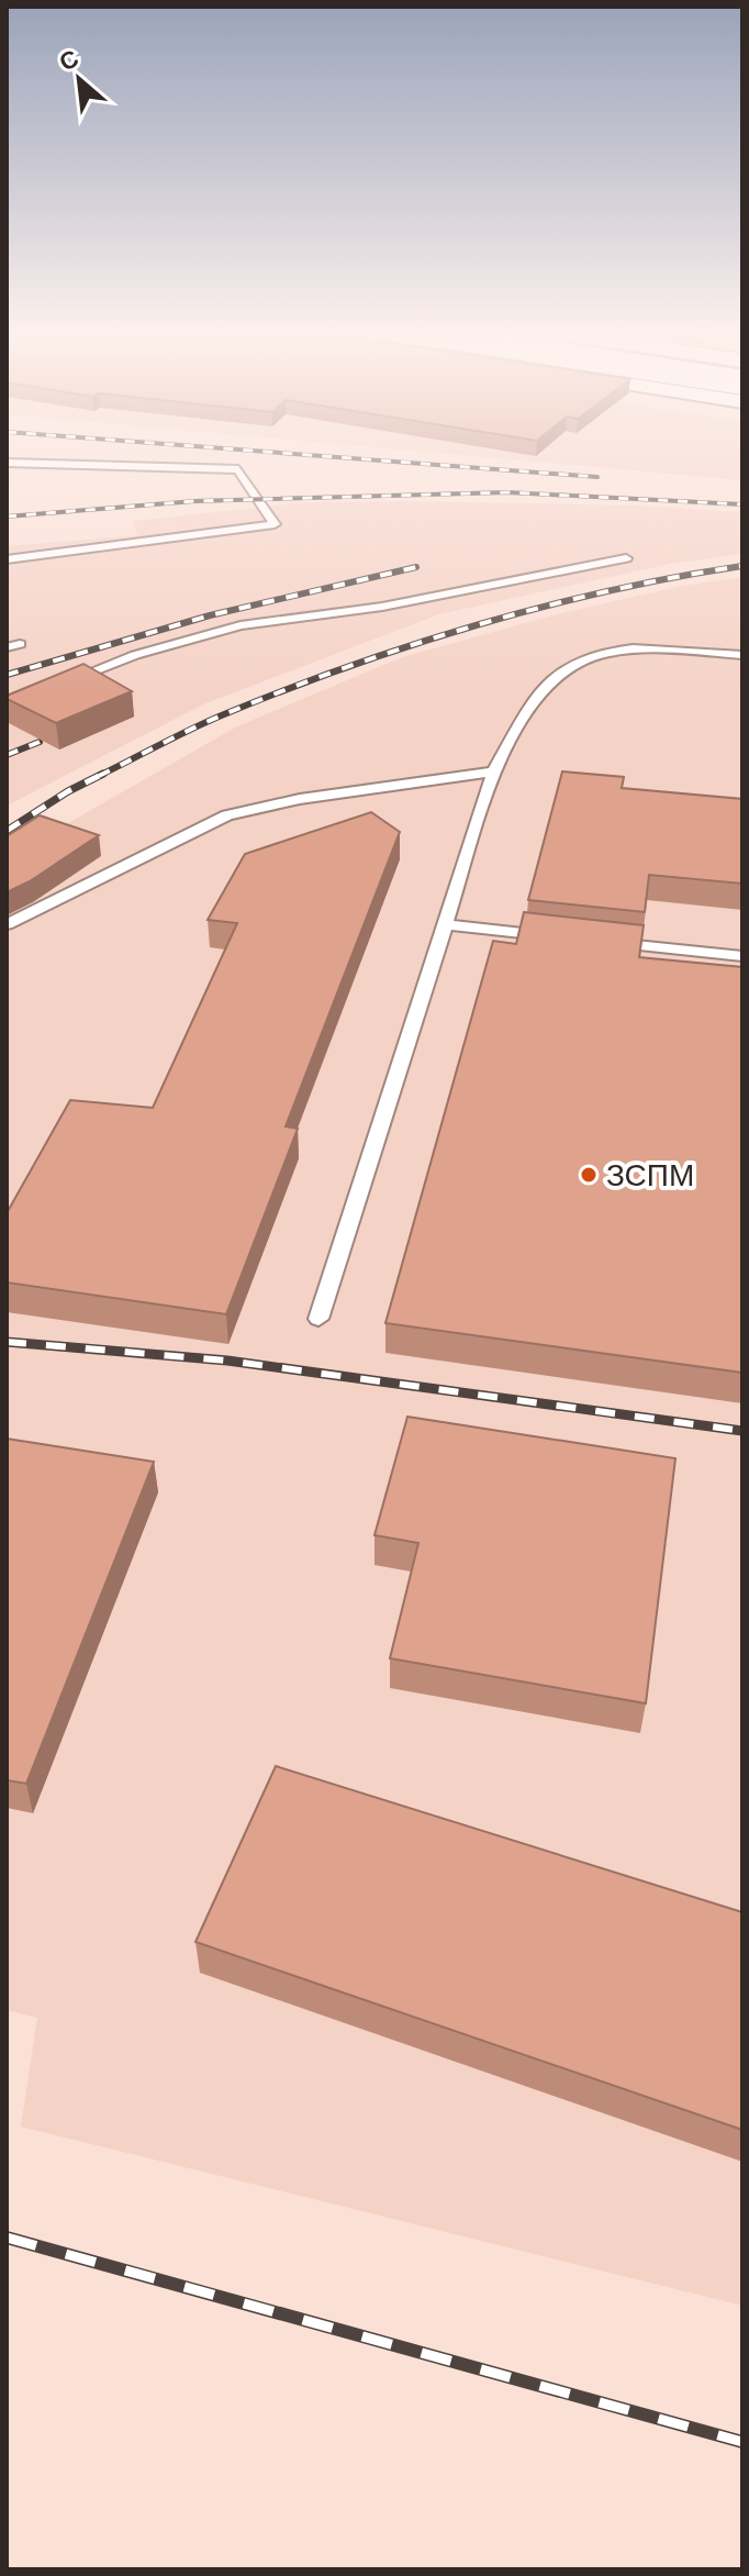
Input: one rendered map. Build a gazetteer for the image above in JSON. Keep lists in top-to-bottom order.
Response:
{
  "places": ["ЗСПМ"],
  "north": "top left"
}
